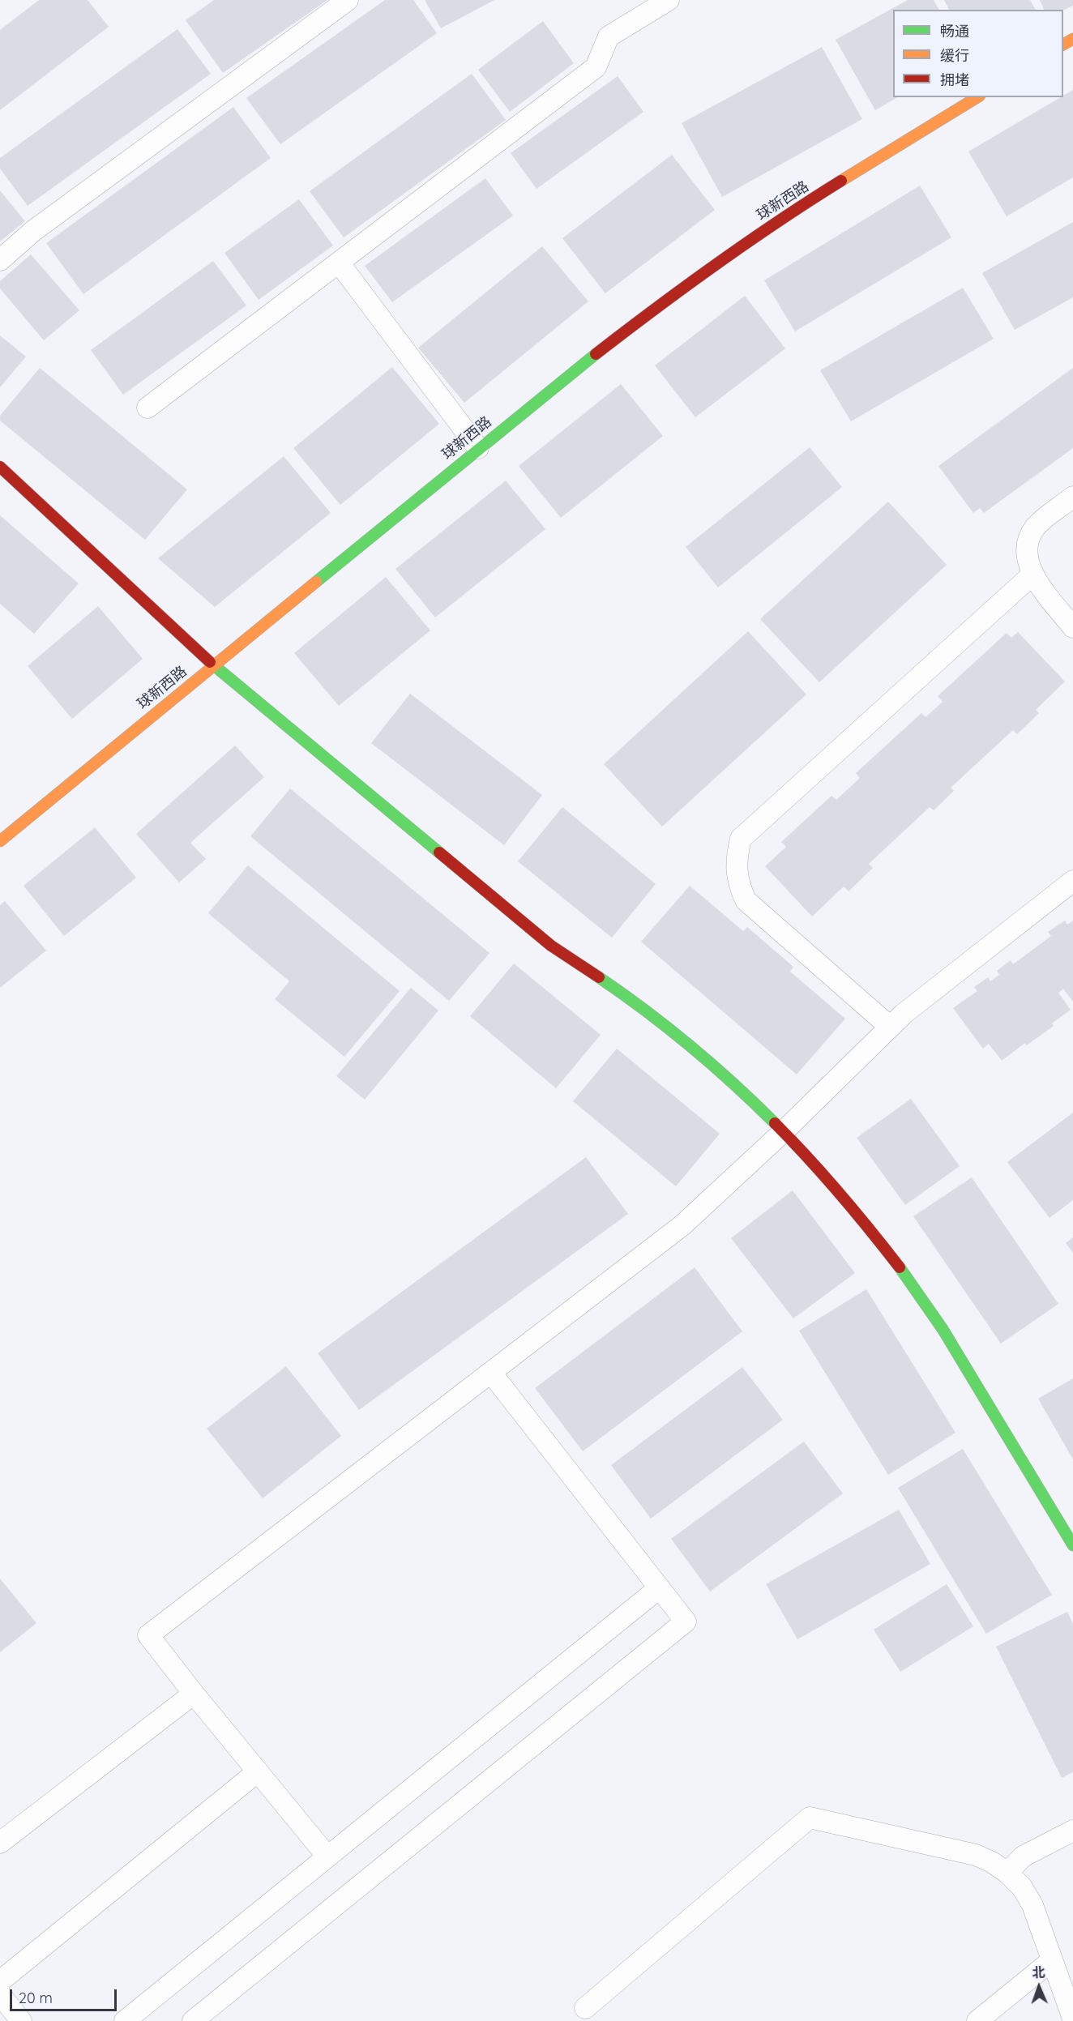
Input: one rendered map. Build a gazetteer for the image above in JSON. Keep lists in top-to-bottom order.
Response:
{
  "streets": {
    "street": ["球新西路"]
  },
  "legend": ["畅通", "缓行", "拥堵"],
  "scale_bar": "20 m",
  "north": "top"
}
